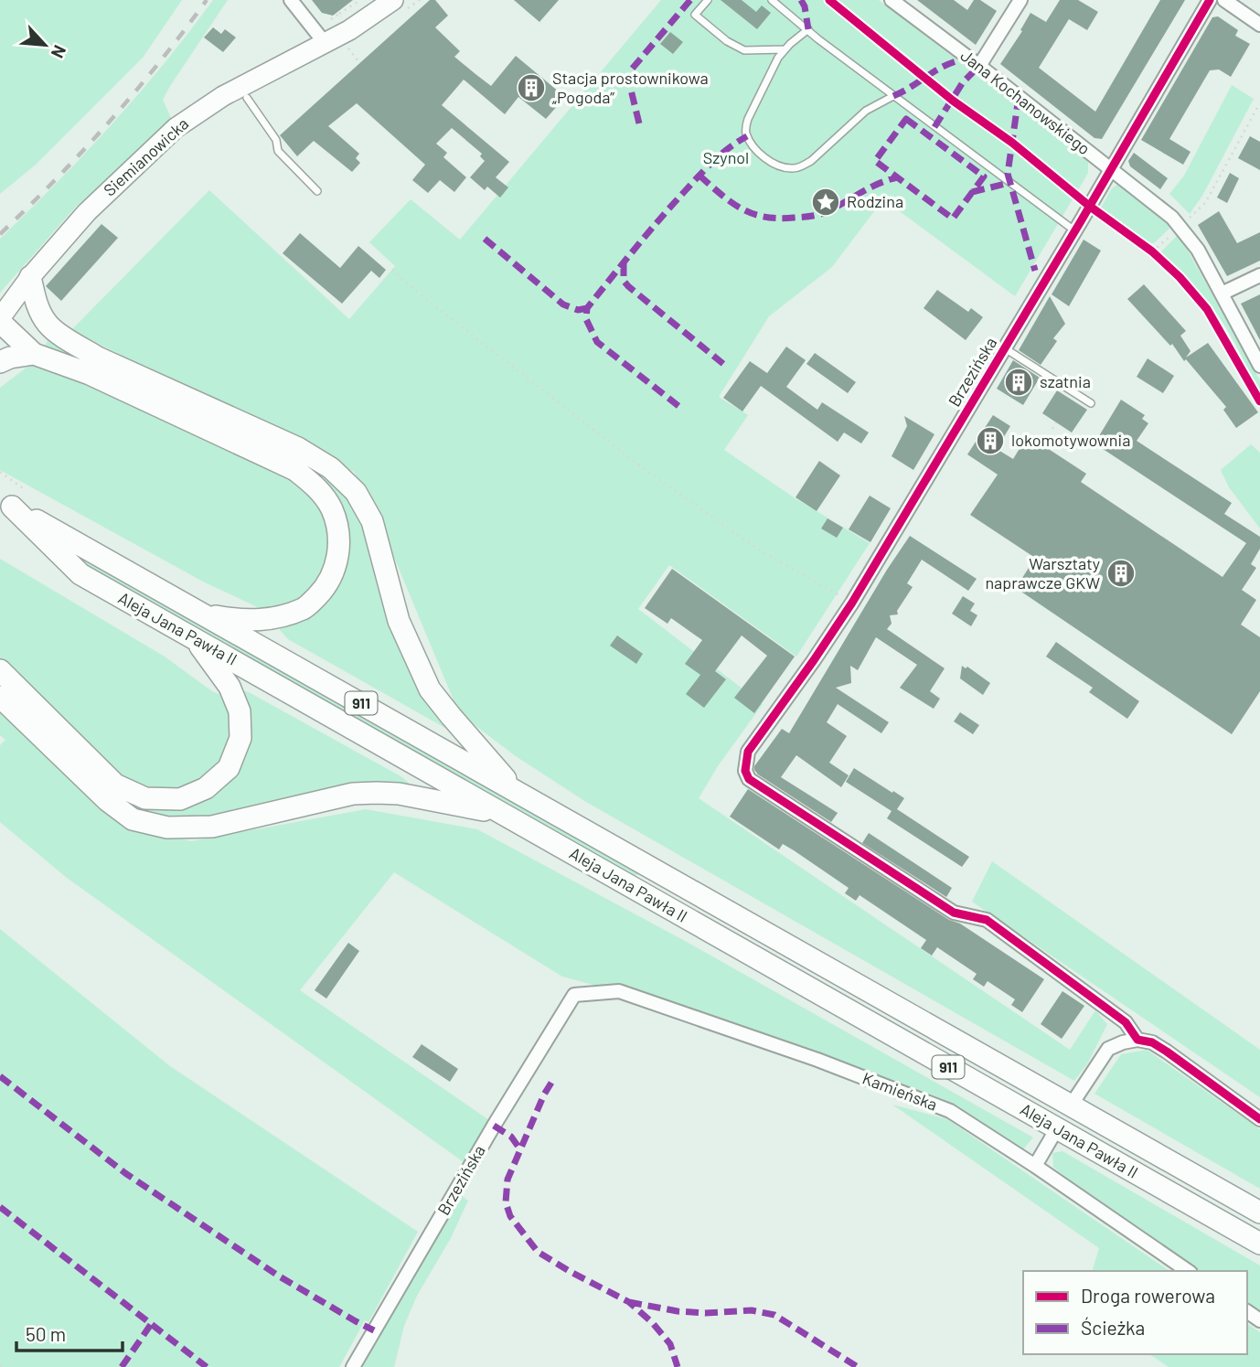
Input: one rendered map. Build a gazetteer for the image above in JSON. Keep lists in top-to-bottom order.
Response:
{
  "streets": {
    "main road": ["Siemianowicka", "Aleja Jana Pawła II", "911"],
    "street": ["Jana Kochanowskiego", "Brzezińska", "Kamieńska"]
  },
  "crossings": [
    ["Jana Kochanowskiego", "Brzezińska"],
    ["Brzezińska", "Kamieńska"]
  ],
  "parks": ["Szynol"],
  "places": {
    "building": [
      "Stacja prostownikowa „Pogoda”",
      "szatnia",
      "lokomotywownia",
      "Warsztaty naprawcze GKW"
    ],
    "place": ["Rodzina"]
  },
  "legend": ["Droga rowerowa", "Ścieżka"],
  "scale_bar": "50 m",
  "north": "bottom right"
}
